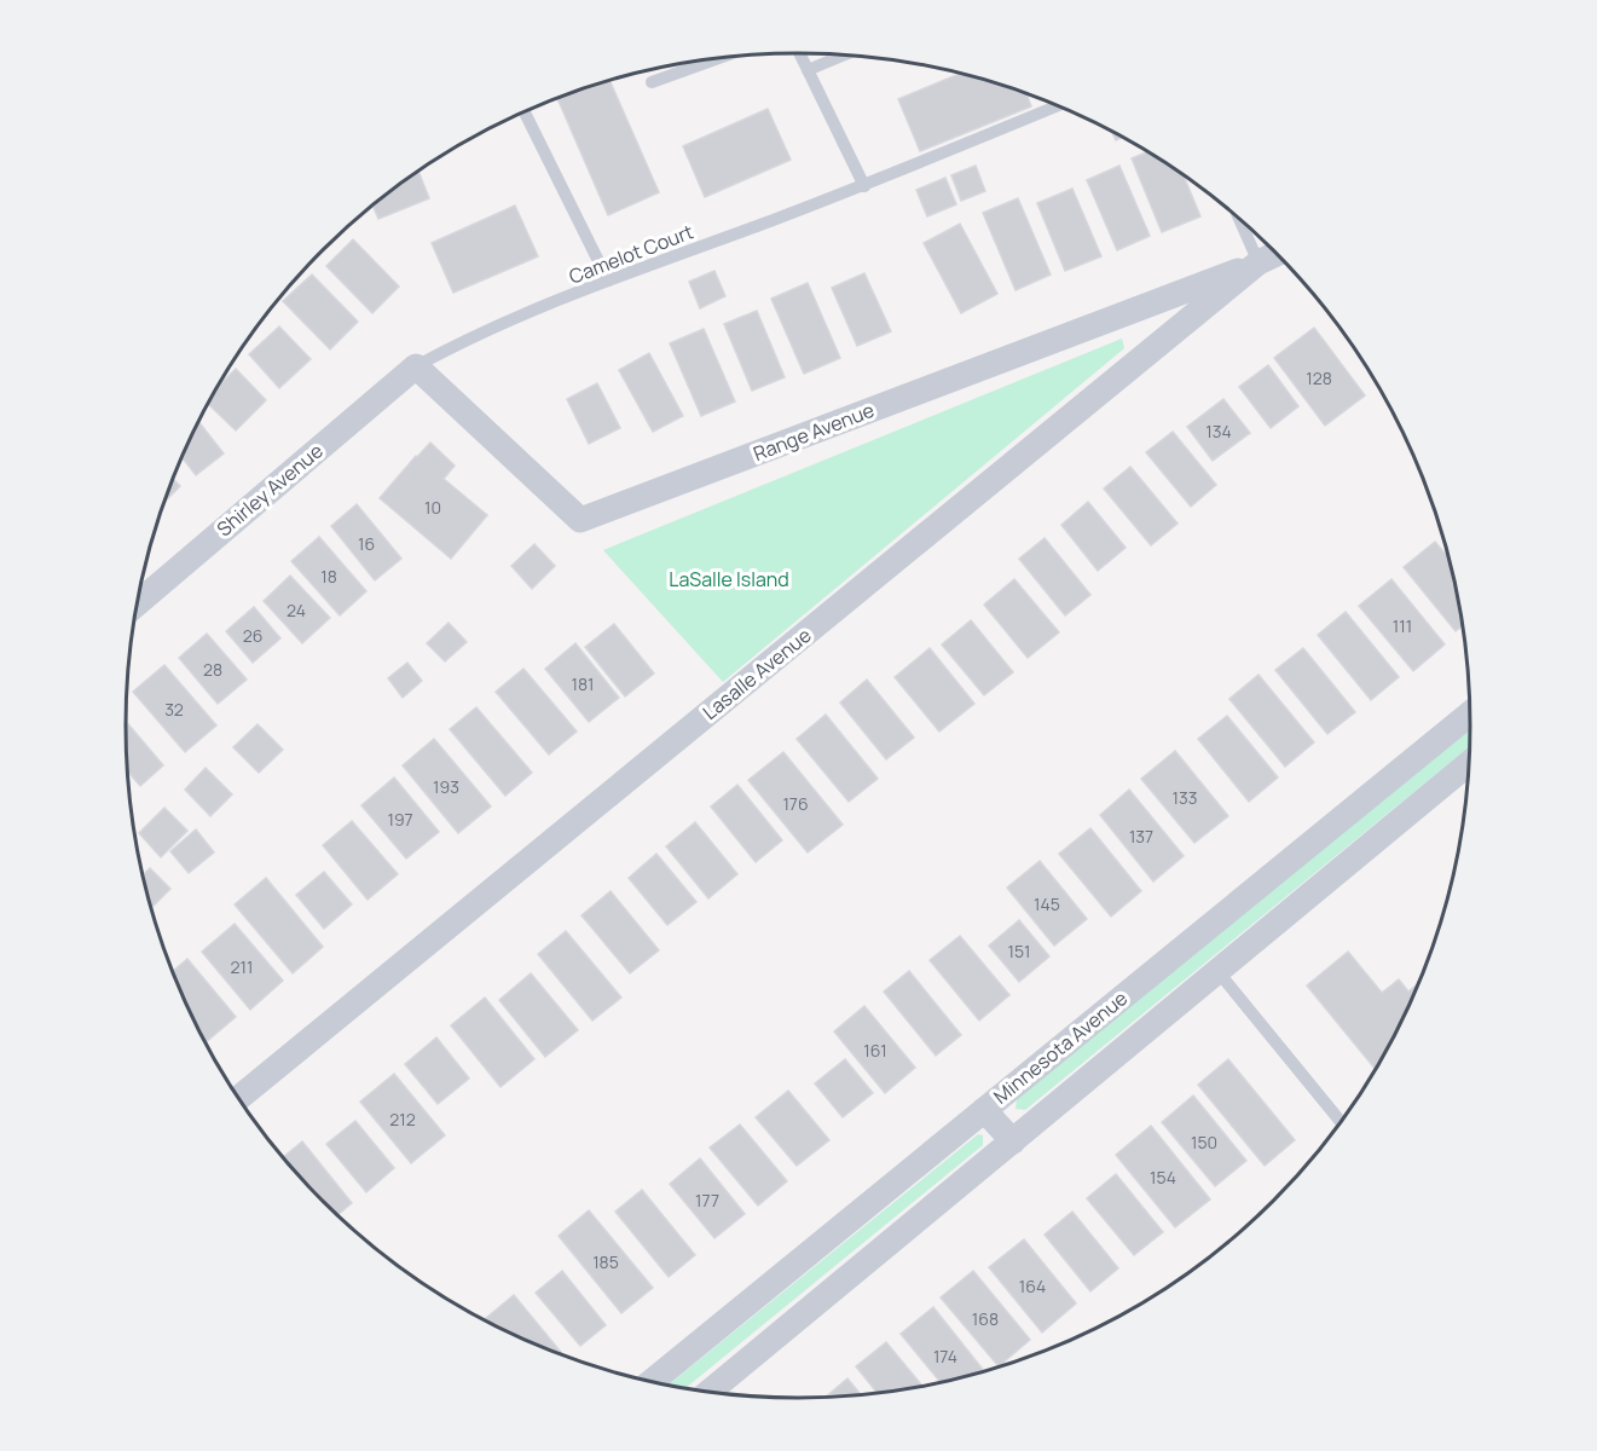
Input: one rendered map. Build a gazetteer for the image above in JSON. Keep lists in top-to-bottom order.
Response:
{
  "streets": {
    "street": [
      "Range Avenue",
      "Shirley Avenue",
      "Lasalle Avenue",
      "Minnesota Avenue"
    ],
    "lane": ["Camelot Court"]
  },
  "crossings": [
    ["Camelot Court", "Range Avenue"],
    ["Camelot Court", "Shirley Avenue"],
    ["Range Avenue", "Shirley Avenue"],
    ["Range Avenue", "Lasalle Avenue"]
  ],
  "parks": ["LaSalle Island"],
  "house_numbers": [
    "128",
    "134",
    "10",
    "16",
    "18",
    "24",
    "111",
    "26",
    "28",
    "181",
    "32",
    "193",
    "133",
    "176",
    "197",
    "137",
    "145",
    "151",
    "211",
    "161",
    "212",
    "150",
    "154",
    "177",
    "185",
    "164",
    "168",
    "174"
  ]
}
